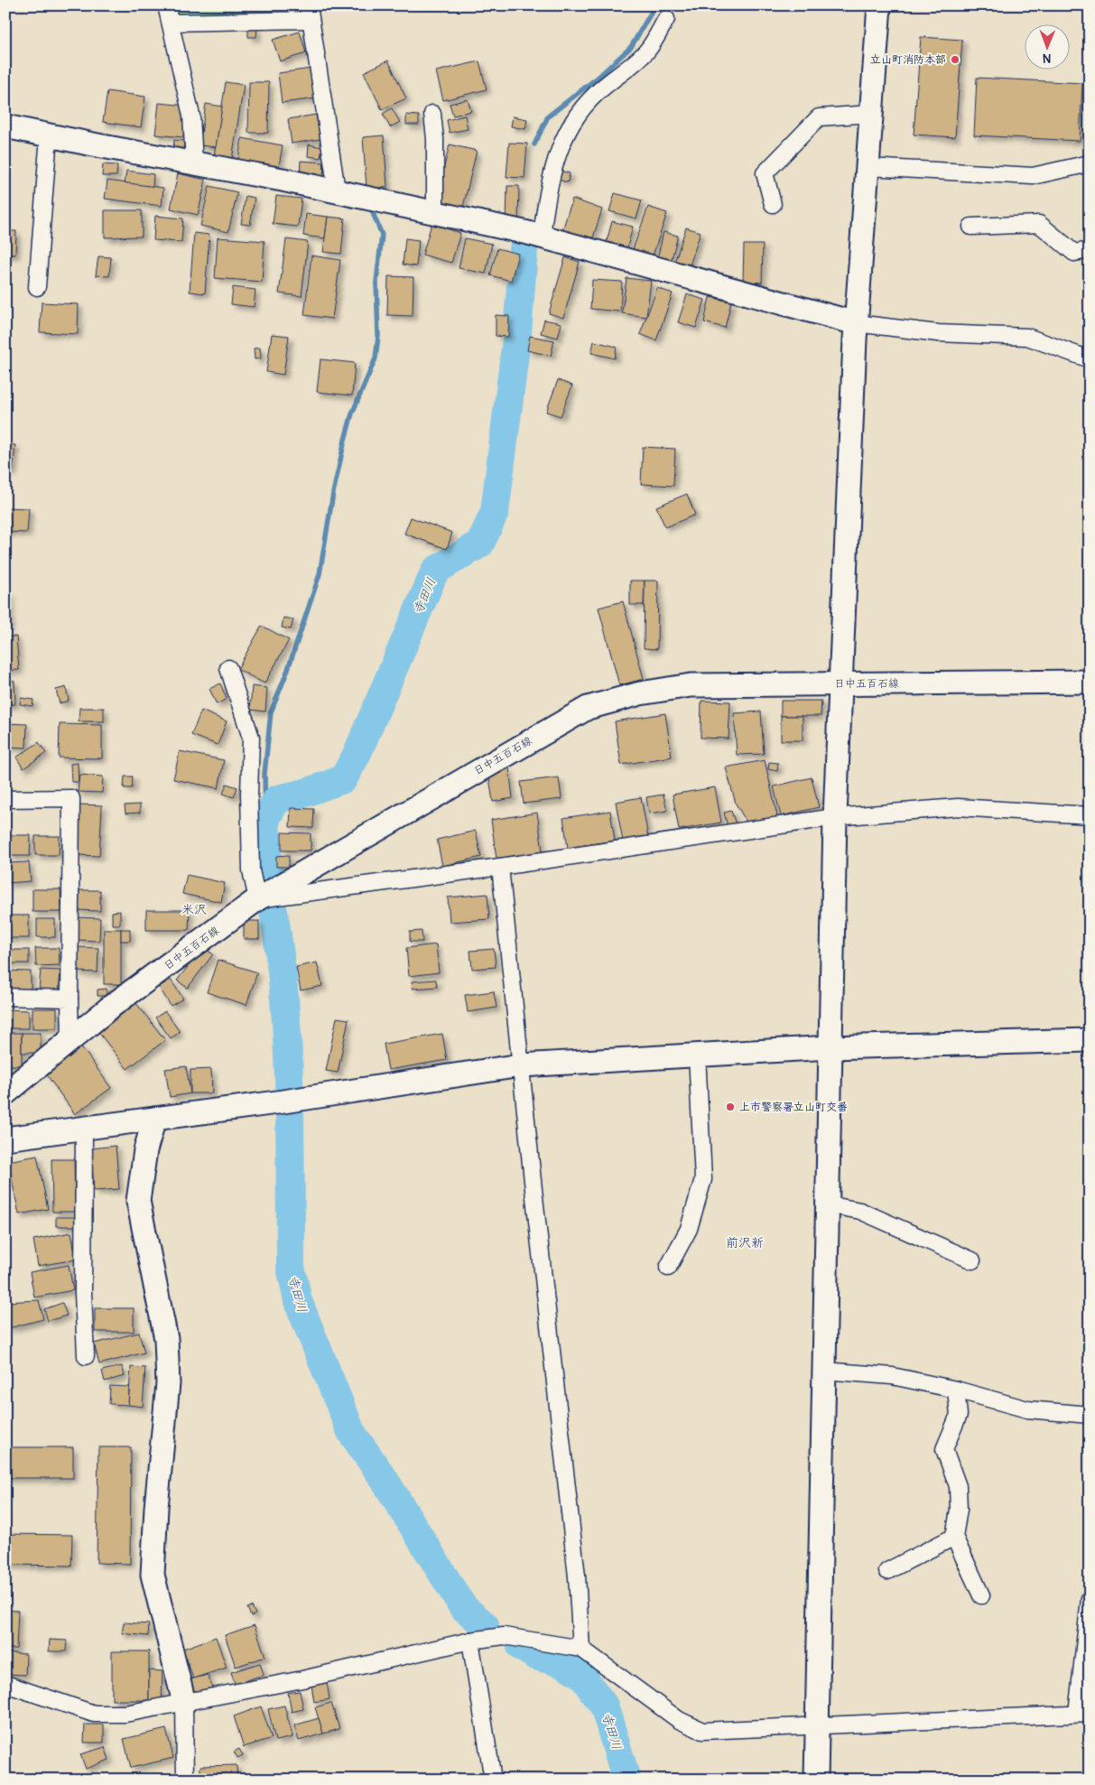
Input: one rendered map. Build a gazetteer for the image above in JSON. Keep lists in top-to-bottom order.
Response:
{
  "streets": {
    "street": ["日中五百石線"]
  },
  "districts": ["米沢", "前沢新"],
  "water": ["寺田川"],
  "places": ["立山町消防本部", "上市警察署立山町交番"],
  "north": "bottom"
}
